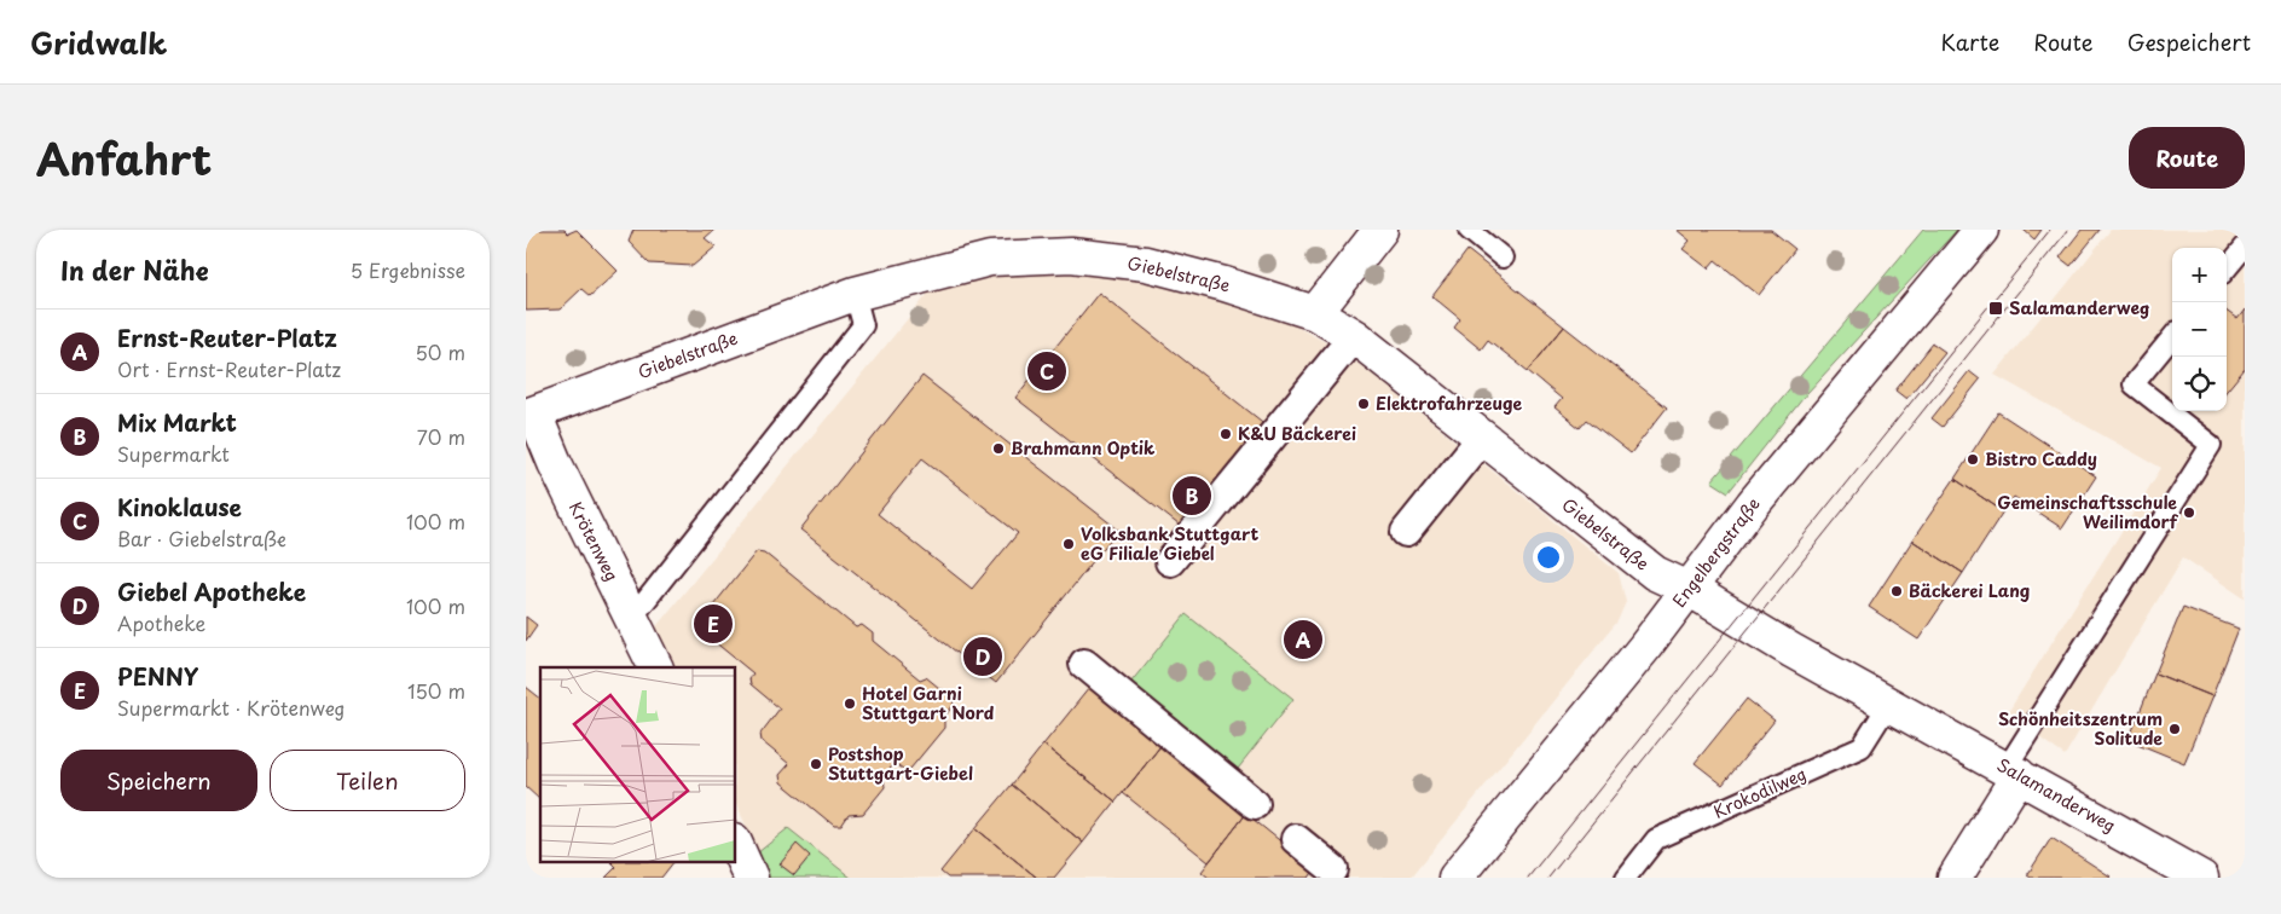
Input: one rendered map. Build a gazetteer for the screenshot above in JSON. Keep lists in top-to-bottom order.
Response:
{
  "streets": {
    "street": [
      "Giebelstraße",
      "Krötenweg",
      "Engelbergstraße",
      "Salamanderweg"
    ],
    "lane": ["Krokodilweg"]
  },
  "crossings": [
    ["Giebelstraße", "Krötenweg"],
    ["Giebelstraße", "Engelbergstraße"],
    ["Giebelstraße", "Salamanderweg"],
    ["Engelbergstraße", "Salamanderweg"],
    ["Krokodilweg", "Salamanderweg"]
  ],
  "places": {
    "transit": ["Salamanderweg"],
    "other": [
      "Elektrofahrzeuge",
      "K&U Bäckerei",
      "Brahmann Optik",
      "Bistro Caddy",
      "Gemeinschaftsschule Weilimdorf",
      "Volksbank Stuttgart eG Filiale Giebel",
      "Bäckerei Lang",
      "Hotel Garni Stuttgart Nord",
      "Schönheitszentrum Solitude",
      "Postshop Stuttgart-Giebel"
    ]
  },
  "page": {
    "header": "Gridwalk",
    "nav": ["Karte", "Route", "Gespeichert"],
    "title": "Anfahrt",
    "buttons": [
      "Route",
      ["Speichern", "Teilen"]
    ],
    "heading": ["In der Nähe", "5 Ergebnisse"],
    "map_buttons": ["+", "−"],
    "list": [
      {
        "mark": "A",
        "name": "Ernst-Reuter-Platz",
        "note": "Ort · Ernst-Reuter-Platz",
        "value": "50 m"
      },
      {
        "mark": "B",
        "name": "Mix Markt",
        "note": "Supermarkt",
        "value": "70 m"
      },
      {
        "mark": "C",
        "name": "Kinoklause",
        "note": "Bar · Giebelstraße",
        "value": "100 m"
      },
      {
        "mark": "D",
        "name": "Giebel Apotheke",
        "note": "Apotheke",
        "value": "100 m"
      },
      {
        "mark": "E",
        "name": "PENNY",
        "note": "Supermarkt · Krötenweg",
        "value": "150 m"
      }
    ],
    "pins": [
      "C",
      "B",
      "E",
      "A",
      "D"
    ]
  }
}
